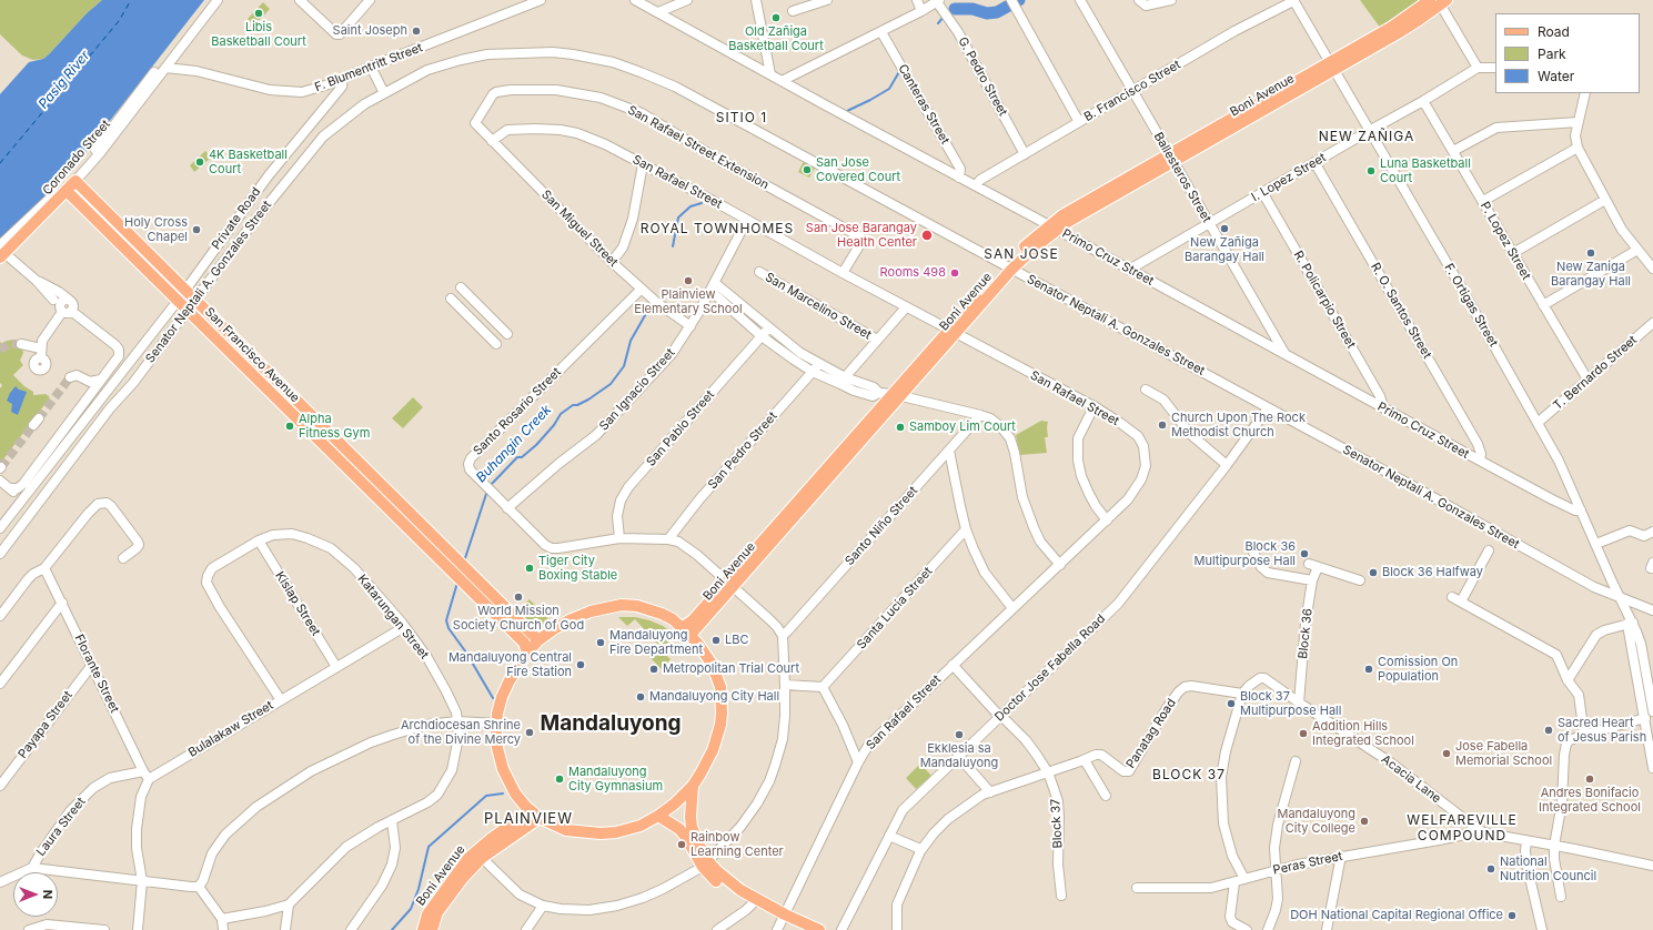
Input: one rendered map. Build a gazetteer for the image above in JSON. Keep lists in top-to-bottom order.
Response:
{
  "streets": {
    "main road": ["Boni Avenue", "Coronado Street", "San Francisco Avenue"],
    "street": [
      "F. Blumentritt Street",
      "G. Pedro Street",
      "B. Francisco Street",
      "Canteras Street",
      "San Rafael Street Extension",
      "Ballesteros Street",
      "I. Lopez Street",
      "San Rafael Street",
      "Private Road",
      "San Miguel Street",
      "P. Lopez Street",
      "Primo Cruz Street",
      "Senator Neptali A. Gonzales Street",
      "R. Policarpio Street",
      "F. Ortigas Street",
      "San Marcelino Street",
      "R. O. Santos Street",
      "T. Bernardo Street",
      "San Ignacio Street",
      "Santo Rosario Street",
      "San Pablo Street",
      "San Pedro Street",
      "Santo Niño Street",
      "Kislap Street",
      "Santa Lucia Street",
      "Katarungan Street",
      "Block 36",
      "Doctor Jose Fabella Road",
      "Florante Street",
      "Payapa Street",
      "Bulalakaw Street",
      "Panatag Road",
      "Acacia Lane",
      "Block 37",
      "Laura Street",
      "Peras Street"
    ]
  },
  "crossings": [
    ["F. Blumentritt Street", "Coronado Street"],
    ["F. Blumentritt Street", "Private Road"],
    ["G. Pedro Street", "B. Francisco Street"],
    ["B. Francisco Street", "Ballesteros Street"],
    ["B. Francisco Street", "Primo Cruz Street"],
    ["B. Francisco Street", "F. Ortigas Street"],
    ["Boni Avenue", "Ballesteros Street"],
    ["Boni Avenue", "San Rafael Street"],
    ["Boni Avenue", "Primo Cruz Street"],
    ["Boni Avenue", "Senator Neptali A. Gonzales Street"],
    ["Boni Avenue", "F. Ortigas Street"],
    ["Boni Avenue", "Santo Rosario Street"],
    ["Canteras Street", "Primo Cruz Street"],
    ["San Rafael Street Extension", "San Rafael Street"],
    ["San Rafael Street Extension", "San Miguel Street"],
    ["Coronado Street", "San Francisco Avenue"],
    ["Ballesteros Street", "I. Lopez Street"],
    ["Ballesteros Street", "Primo Cruz Street"],
    ["I. Lopez Street", "P. Lopez Street"],
    ["I. Lopez Street", "Primo Cruz Street"],
    ["I. Lopez Street", "R. Policarpio Street"],
    ["I. Lopez Street", "F. Ortigas Street"],
    ["I. Lopez Street", "R. O. Santos Street"],
    ["San Rafael Street", "San Miguel Street"],
    ["San Rafael Street", "San Ignacio Street"],
    ["San Rafael Street", "Block 37"],
    ["Private Road", "San Francisco Avenue"],
    ["San Miguel Street", "San Ignacio Street"],
    ["San Miguel Street", "Santo Rosario Street"],
    ["P. Lopez Street", "T. Bernardo Street"],
    ["Primo Cruz Street", "R. Policarpio Street"],
    ["Primo Cruz Street", "F. Ortigas Street"],
    ["Primo Cruz Street", "R. O. Santos Street"],
    ["Senator Neptali A. Gonzales Street", "F. Ortigas Street"],
    ["Senator Neptali A. Gonzales Street", "San Francisco Avenue"],
    ["Senator Neptali A. Gonzales Street", "Doctor Jose Fabella Road"],
    ["F. Ortigas Street", "T. Bernardo Street"],
    ["San Ignacio Street", "Santo Rosario Street"],
    ["Santo Rosario Street", "San Pablo Street"],
    ["Santo Rosario Street", "San Pedro Street"],
    ["Santo Rosario Street", "Santo Niño Street"],
    ["Kislap Street", "Katarungan Street"],
    ["Kislap Street", "Bulalakaw Street"],
    ["Katarungan Street", "Bulalakaw Street"],
    ["Block 36", "Acacia Lane"],
    ["Doctor Jose Fabella Road", "Block 37"],
    ["Florante Street", "Payapa Street"],
    ["Florante Street", "Bulalakaw Street"],
    ["Florante Street", "Laura Street"],
    ["Bulalakaw Street", "Laura Street"],
    ["Panatag Road", "Acacia Lane"],
    ["Panatag Road", "Block 37"],
    ["Acacia Lane", "Peras Street"]
  ],
  "districts": [
    "SITIO 1",
    "NEW ZAÑIGA",
    "ROYAL TOWNHOMES",
    "SAN JOSE",
    "Mandaluyong",
    "BLOCK 37",
    "PLAINVIEW",
    "WELFAREVILLE COMPOUND"
  ],
  "water": ["Pasig River", "Buhangin Creek"],
  "places": [
    "Libis Basketball Court",
    "Old Zañiga Basketball Court",
    "Saint Joseph",
    "4K Basketball Court",
    "San Jose Covered Court",
    "Luna Basketball Court",
    "New Zañiga Barangay Hall",
    "Holy Cross Chapel",
    "San Jose Barangay Health Center",
    "New Zaniga Barangay Hall",
    "Rooms 498",
    "Plainview Elementary School",
    "Church Upon The Rock Methodist Church",
    "Alpha Fitness Gym",
    "Samboy Lim Court",
    "Block 36 Multipurpose Hall",
    "Tiger City Boxing Stable",
    "Block 36 Halfway",
    "World Mission Society Church of God",
    "LBC",
    "Mandaluyong Fire Department",
    "Mandaluyong Central Fire Station",
    "Metropolitan Trial Court",
    "Comission On Population",
    "Mandaluyong City Hall",
    "Block 37 Multipurpose Hall",
    "Sacred Heart of Jesus Parish",
    "Archdiocesan Shrine of the Divine Mercy",
    "Addition Hills Integrated School",
    "Ekklesia sa Mandaluyong",
    "Jose Fabella Memorial School",
    "Mandaluyong City Gymnasium",
    "Andres Bonifacio Integrated School",
    "Mandaluyong City College",
    "Rainbow Learning Center",
    "National Nutrition Council",
    "DOH National Capital Regional Office"
  ],
  "legend": ["Road", "Park", "Water"],
  "north": "right"
}
